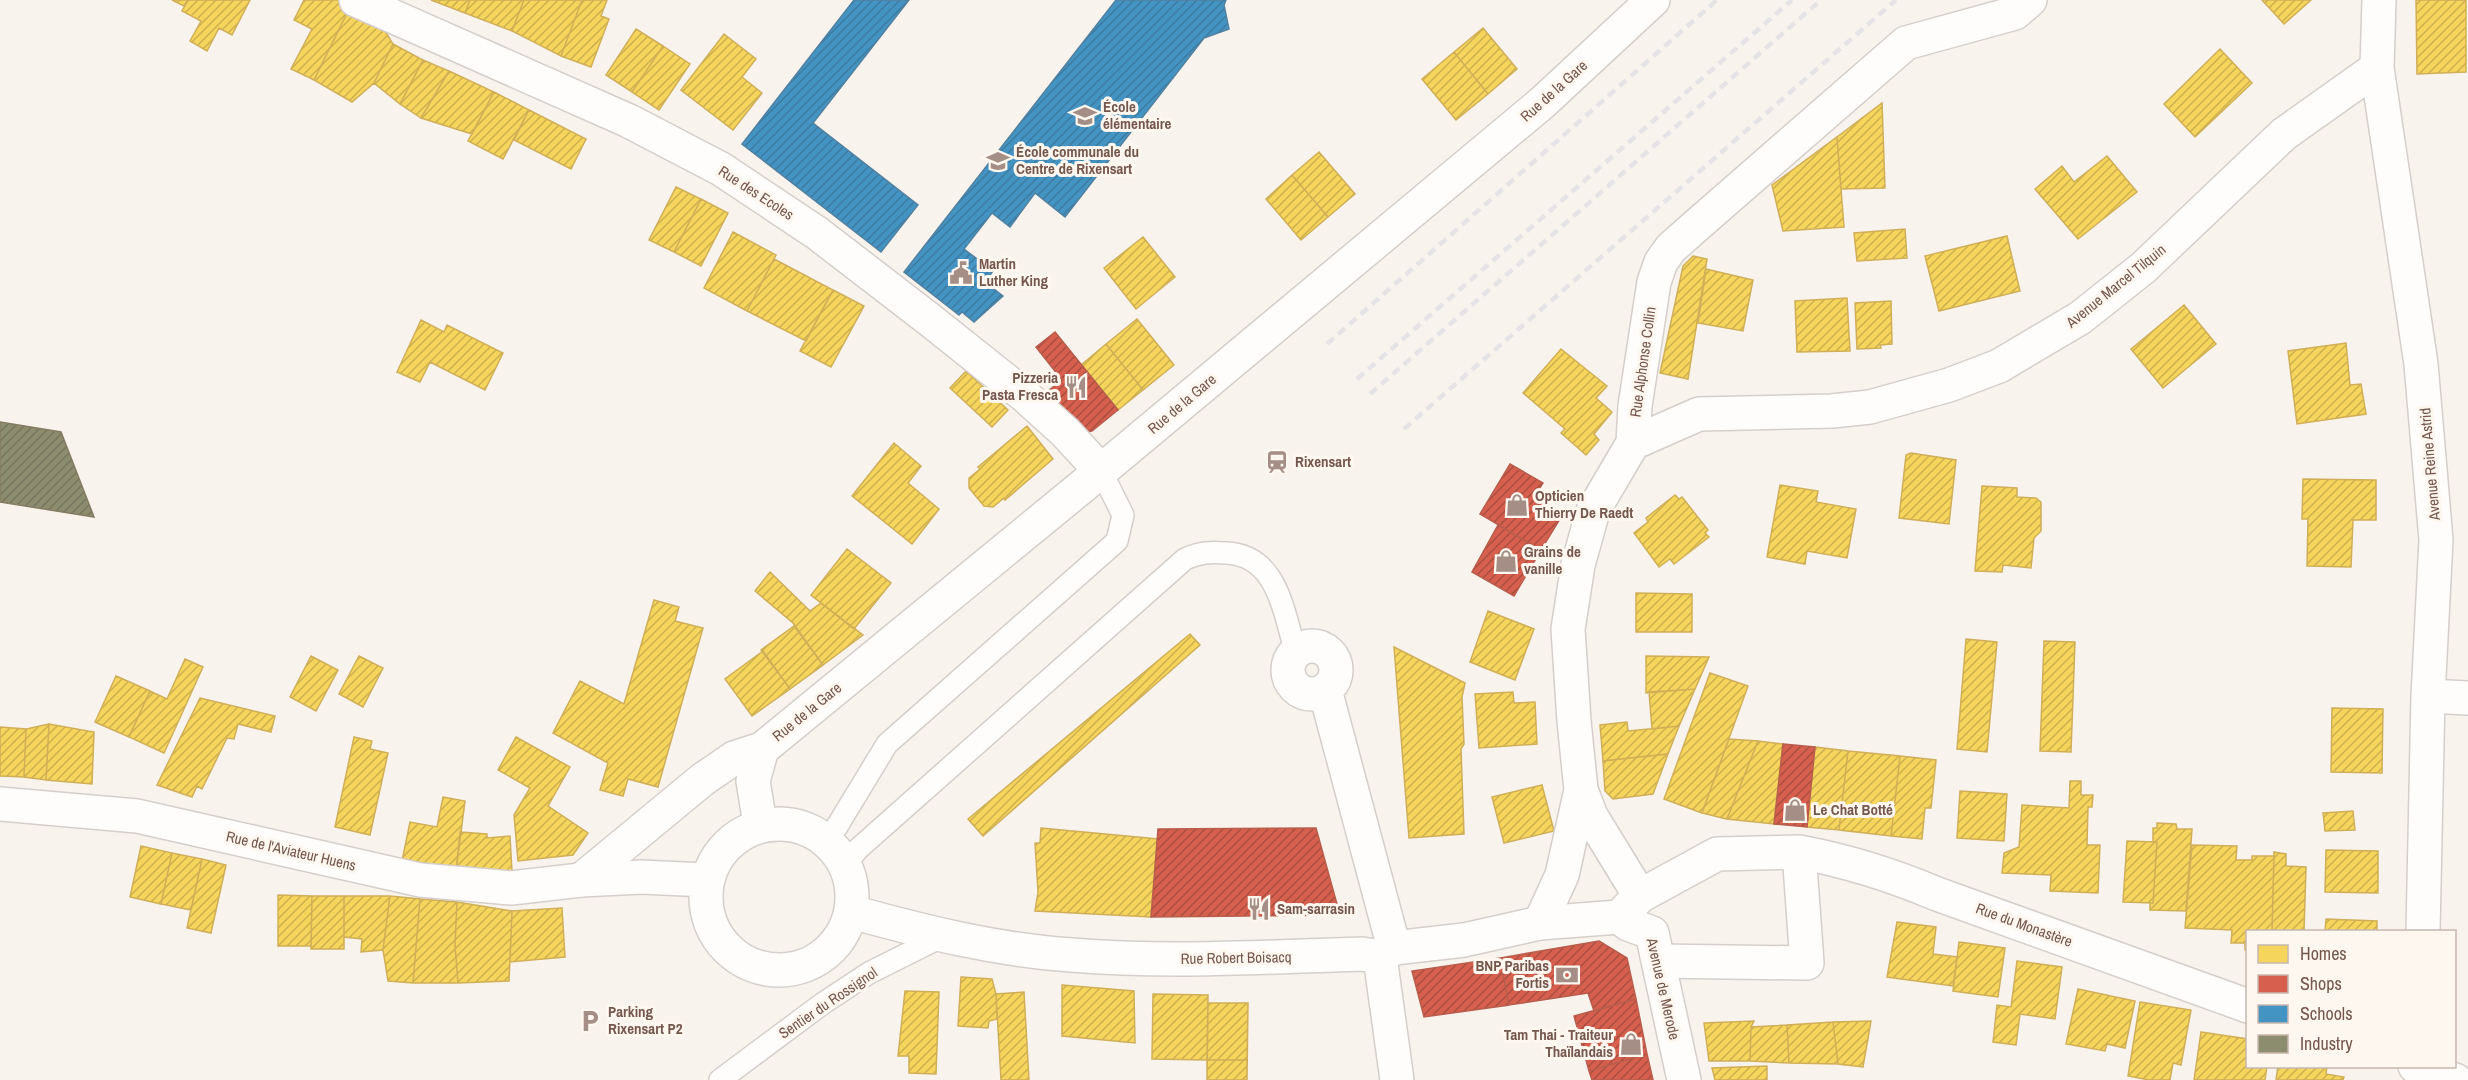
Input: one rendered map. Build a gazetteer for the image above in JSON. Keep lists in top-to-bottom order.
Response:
{
  "streets": {
    "street": [
      "Rue de la Gare",
      "Rue des Ecoles",
      "Avenue Marcel Tilquin",
      "Rue Alphonse Collin",
      "Avenue Reine Astrid",
      "Rue de l'Aviateur Huens",
      "Rue du Monastère",
      "Rue Robert Boisacq",
      "Avenue de Merode"
    ],
    "lane": ["Sentier du Rossignol"]
  },
  "crossings": [
    ["Rue de la Gare", "Rue des Ecoles"],
    ["Rue de la Gare", "Rue de l'Aviateur Huens"],
    ["Rue de la Gare", "Rue Robert Boisacq"],
    ["Avenue Marcel Tilquin", "Rue Alphonse Collin"],
    ["Avenue Marcel Tilquin", "Avenue Reine Astrid"],
    ["Rue Alphonse Collin", "Rue du Monastère"],
    ["Rue Alphonse Collin", "Rue Robert Boisacq"],
    ["Rue Alphonse Collin", "Avenue de Merode"],
    ["Rue de l'Aviateur Huens", "Rue Robert Boisacq"],
    ["Rue du Monastère", "Rue Robert Boisacq"],
    ["Rue du Monastère", "Avenue de Merode"],
    ["Rue Robert Boisacq", "Avenue de Merode"],
    ["Rue Robert Boisacq", "Sentier du Rossignol"]
  ],
  "places": {
    "school or university": ["École élémentaire", "École communale du Centre de Rixensart"],
    "public building": ["Martin Luther King"],
    "restaurant": ["Pizzeria Pasta Fresca", "Sam-sarrasin"],
    "station": ["Rixensart"],
    "shop": [
      "Opticien Thierry De Raedt",
      "Grains de vanille",
      "Le Chat Botté",
      "Tam Thai - Traiteur Thaïlandais"
    ],
    "bank": ["BNP Paribas Fortis"],
    "parking": ["Parking Rixensart P2"]
  },
  "legend": [
    "Homes",
    "Shops",
    "Schools",
    "Industry"
  ]
}
